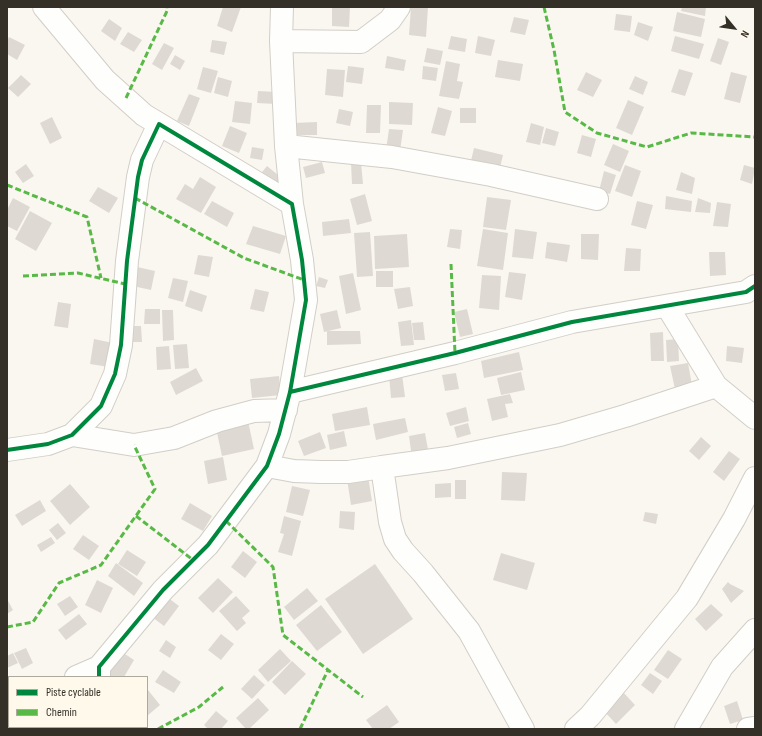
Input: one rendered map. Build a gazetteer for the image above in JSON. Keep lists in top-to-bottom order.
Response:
{
  "legend": ["Piste cyclable", "Chemin"],
  "north": "bottom right"
}
